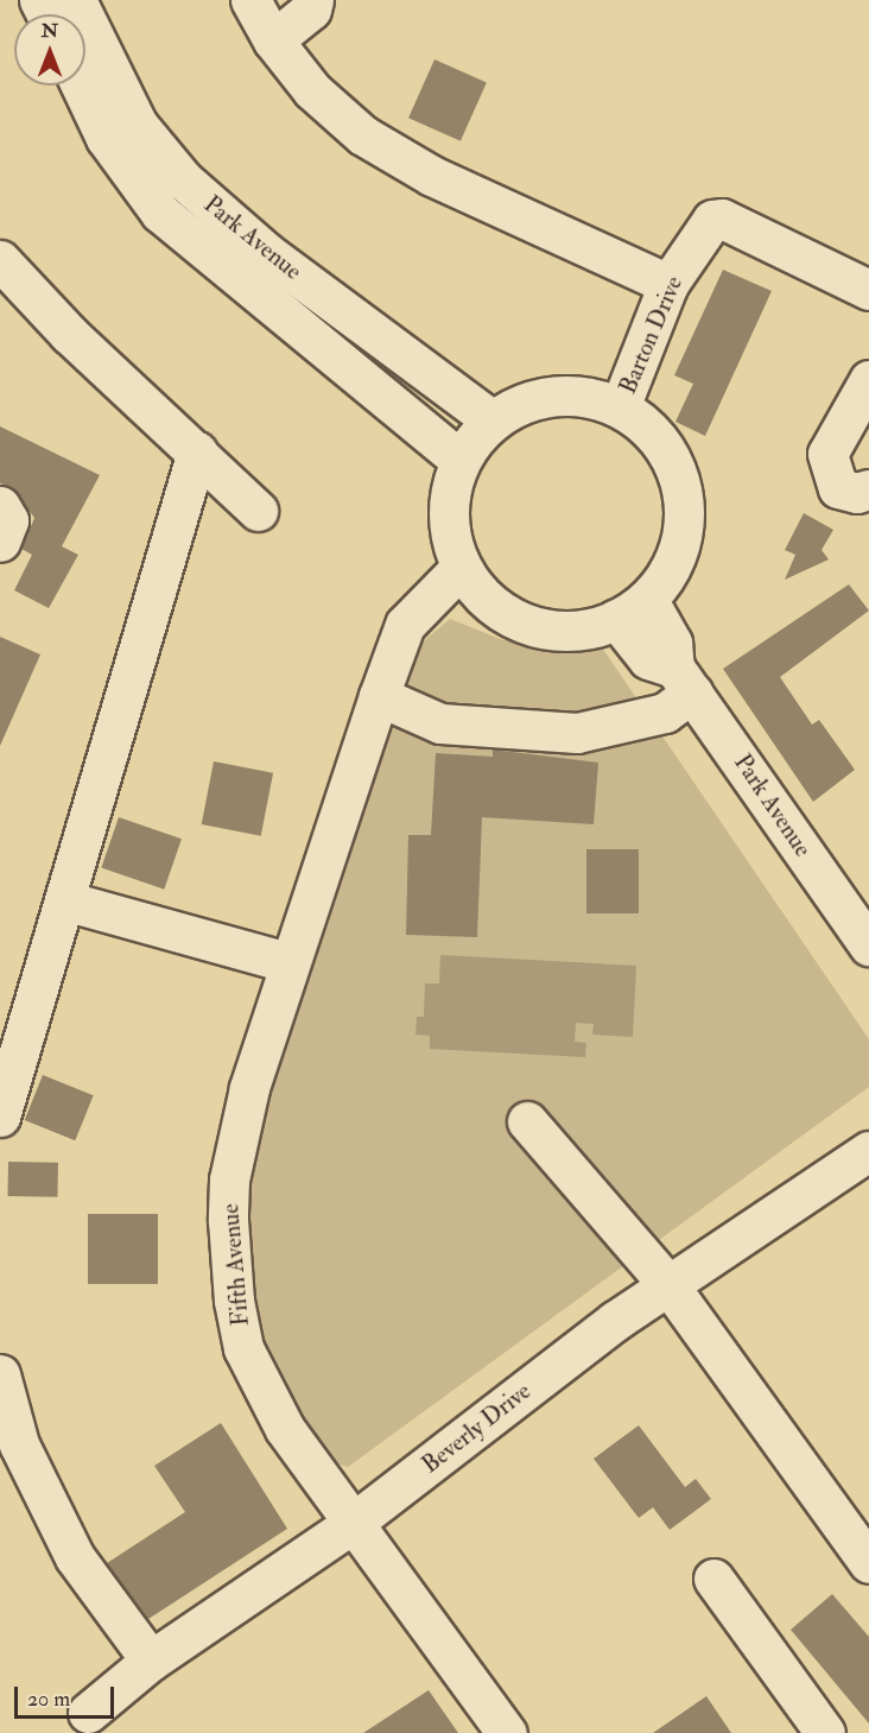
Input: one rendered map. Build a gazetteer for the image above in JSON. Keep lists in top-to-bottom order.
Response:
{
  "streets": {
    "street": [
      "Park Avenue",
      "Barton Drive",
      "Fifth Avenue",
      "Beverly Drive"
    ]
  },
  "crossings": [
    ["Park Avenue", "Barton Drive"],
    ["Park Avenue", "Fifth Avenue"],
    ["Barton Drive", "Fifth Avenue"],
    ["Fifth Avenue", "Beverly Drive"]
  ],
  "scale_bar": "20 m",
  "north": "top"
}
